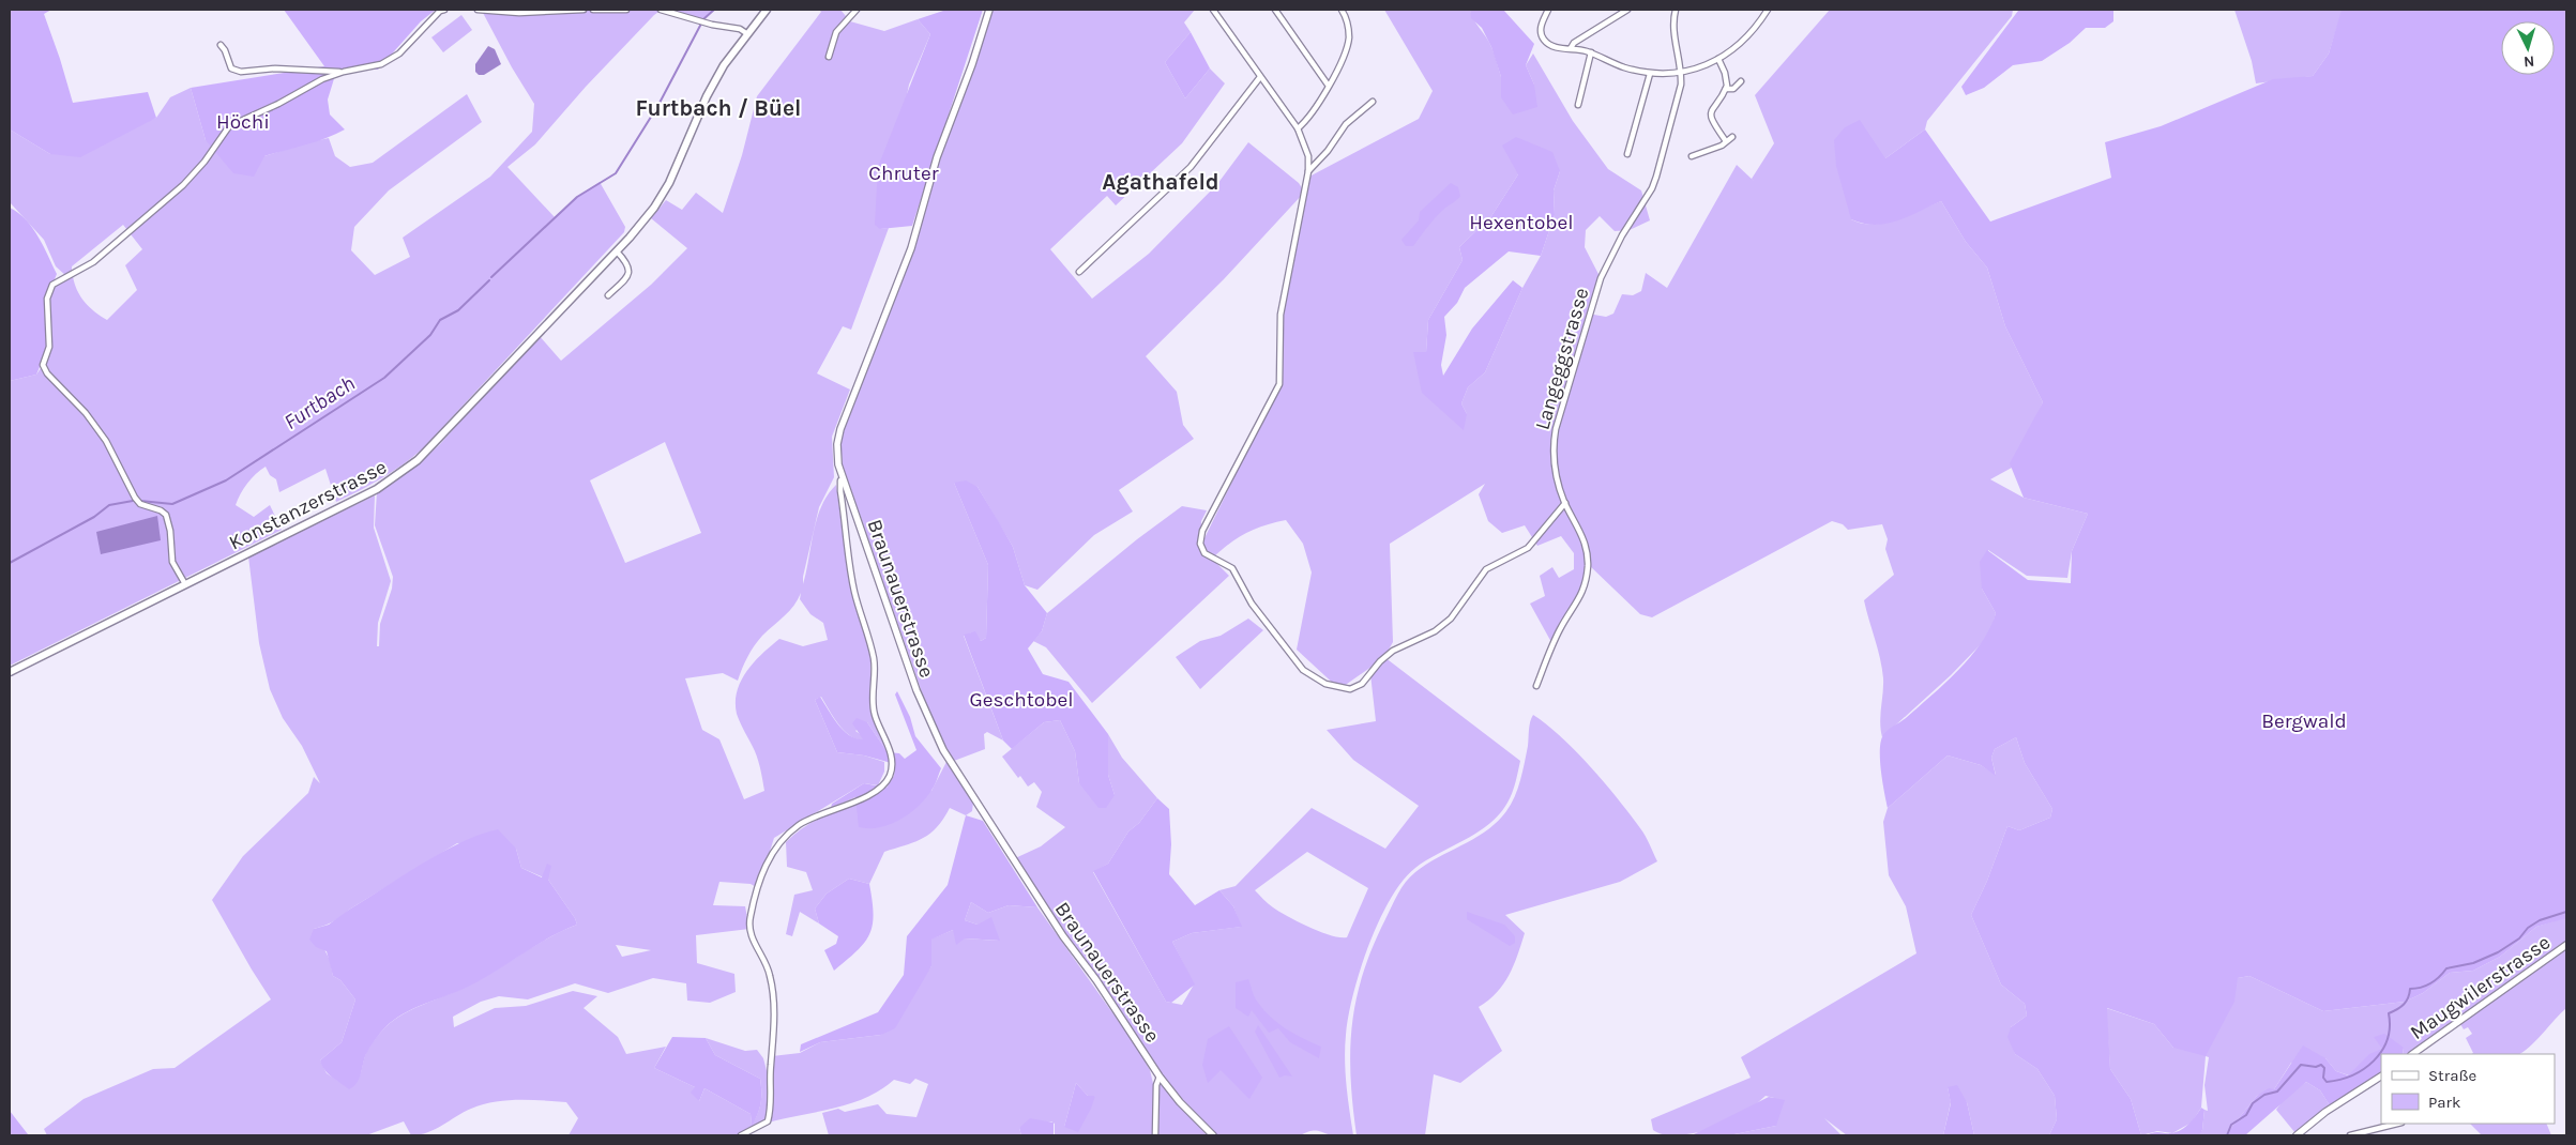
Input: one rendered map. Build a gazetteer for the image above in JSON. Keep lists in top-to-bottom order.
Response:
{
  "streets": {
    "main road": ["Konstanzerstrasse"],
    "street": ["Langeggstrasse", "Braunauerstrasse", "Maugwilerstrasse"]
  },
  "districts": ["Furtbach / Büel", "Agathafeld"],
  "water": ["Furtbach"],
  "parks": [
    "Höchi",
    "Chruter",
    "Hexentobel",
    "Geschtobel",
    "Bergwald"
  ],
  "legend": ["Straße", "Park"],
  "north": "bottom"
}
